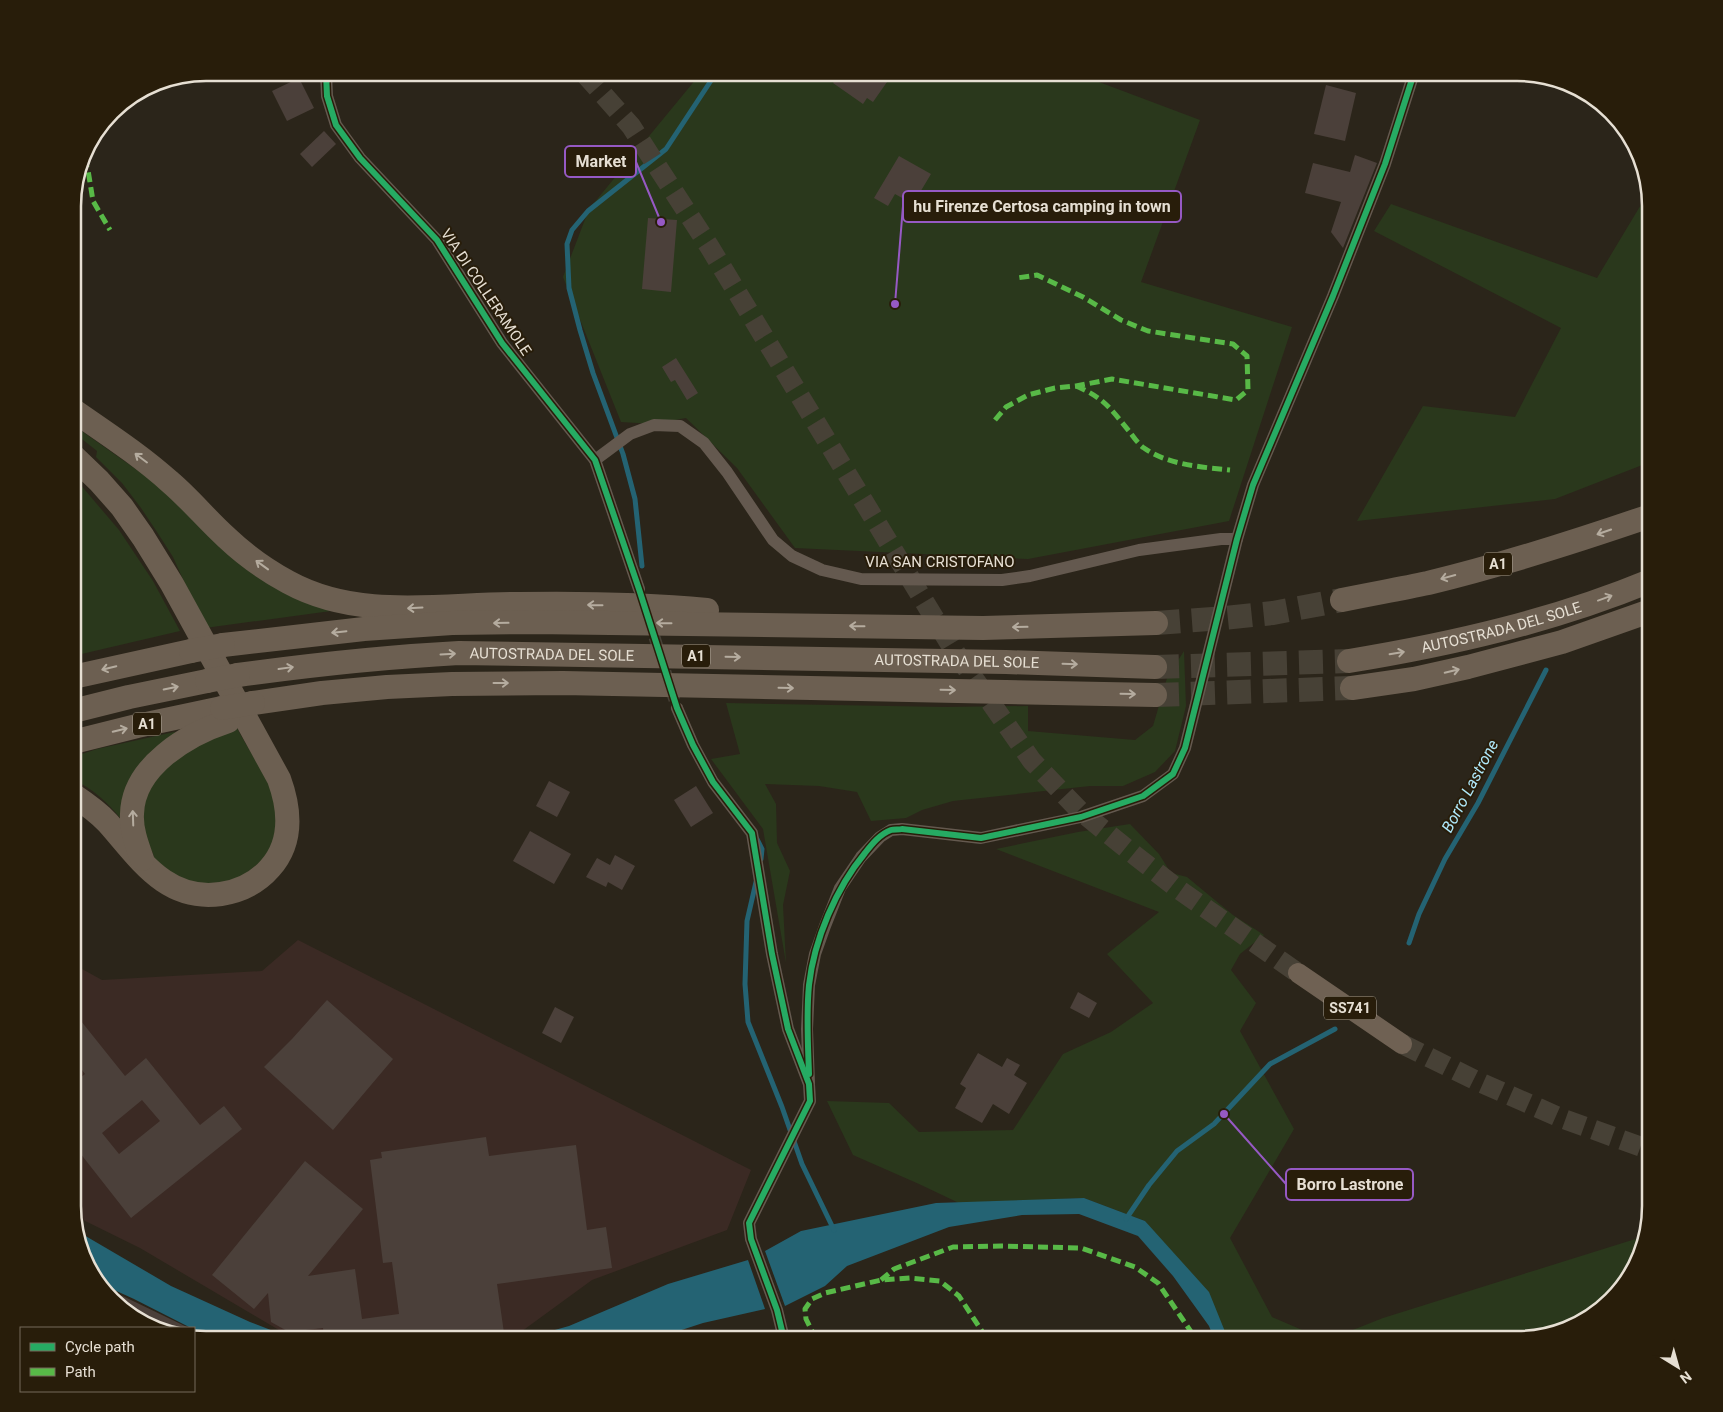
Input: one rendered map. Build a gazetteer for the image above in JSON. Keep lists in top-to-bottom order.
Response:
{
  "streets": {
    "highway": ["A1", "AUTOSTRADA DEL SOLE"],
    "main road": ["SS741"],
    "street": ["VIA DI COLLERAMOLE", "VIA SAN CRISTOFANO"]
  },
  "crossings": [
    ["VIA DI COLLERAMOLE", "VIA SAN CRISTOFANO"]
  ],
  "water": ["Borro Lastrone"],
  "places": ["Market", "hu Firenze Certosa camping in town", "Borro Lastrone"],
  "legend": ["Cycle path", "Path"],
  "north": "bottom right"
}
